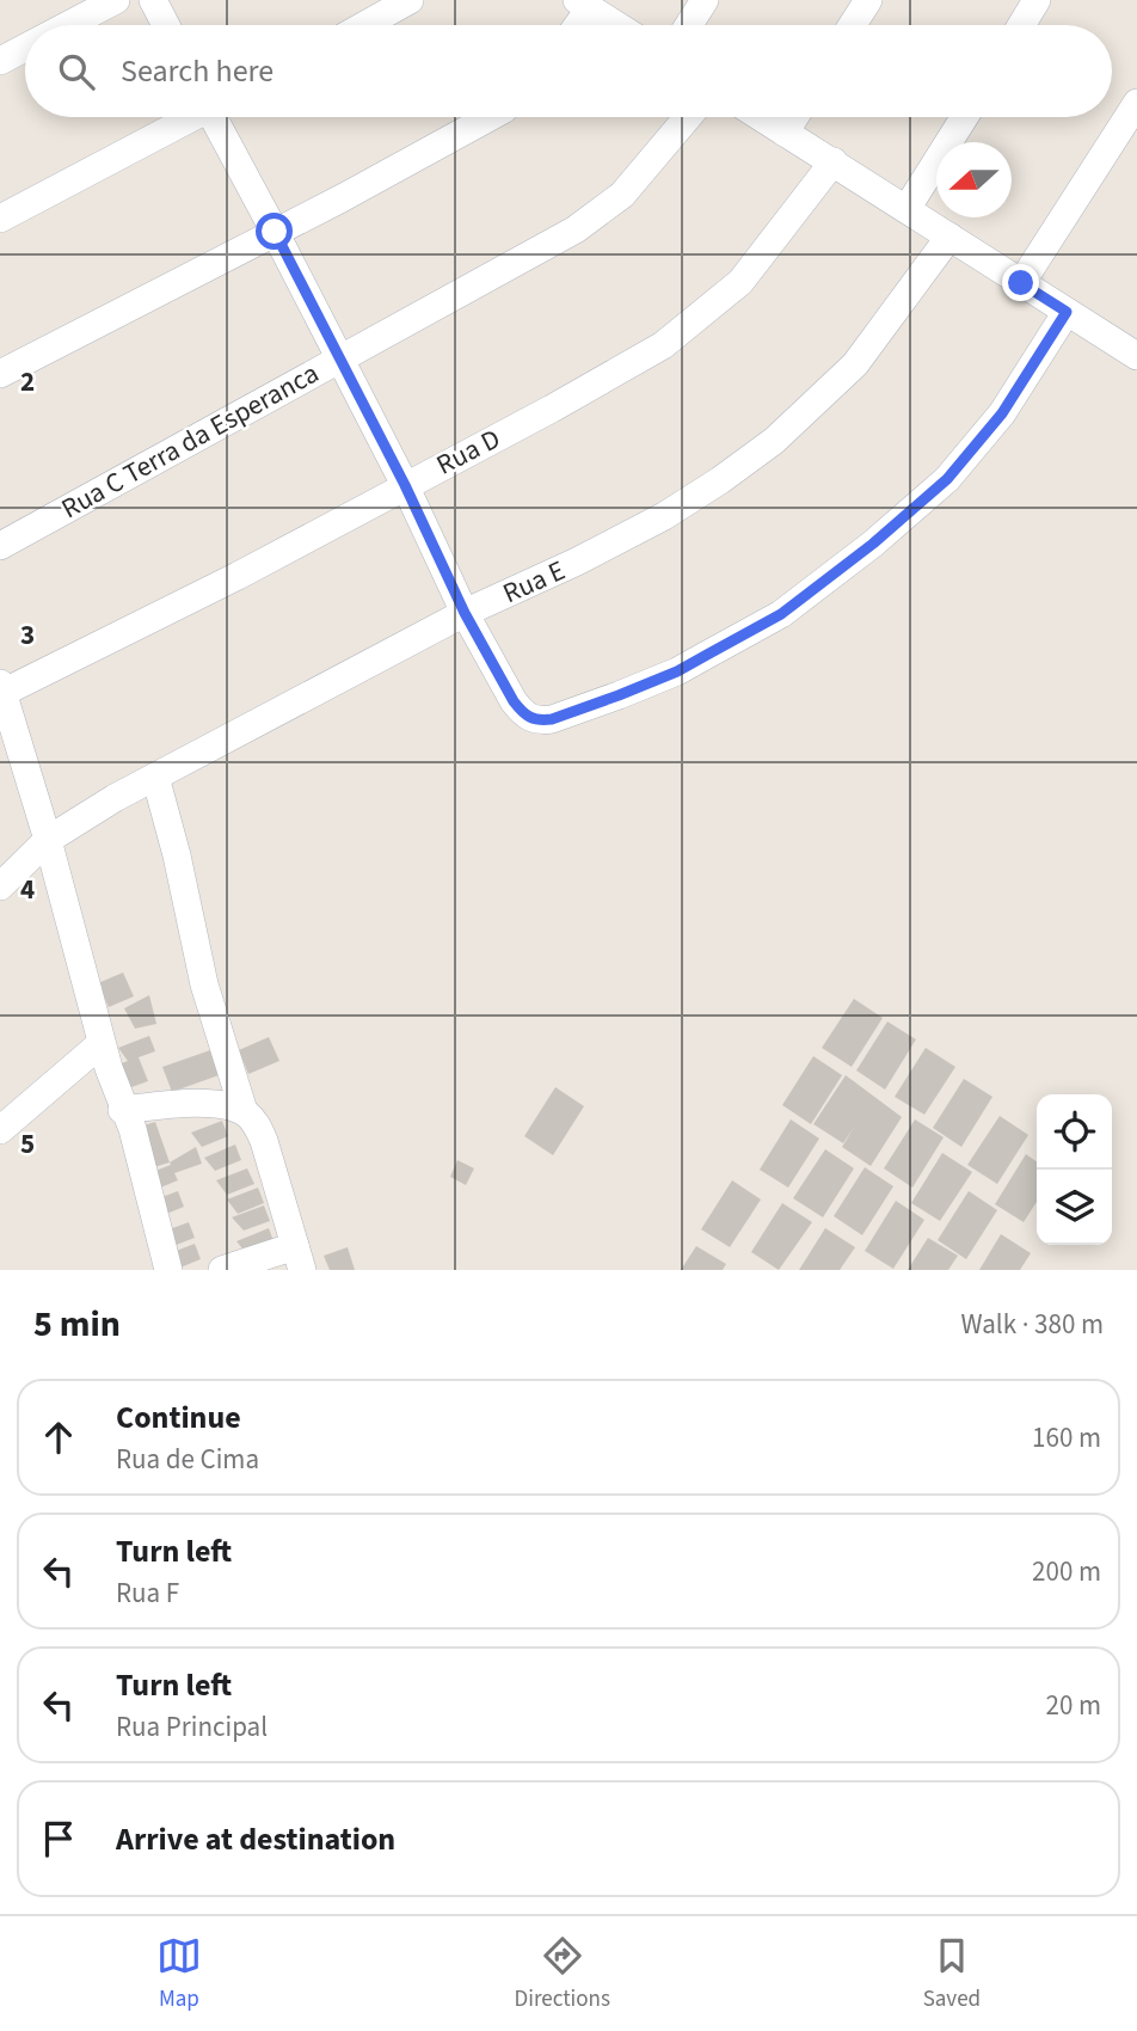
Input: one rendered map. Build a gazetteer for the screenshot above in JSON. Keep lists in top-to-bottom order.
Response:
{
  "streets": {
    "street": ["Rua C Terra da Esperanca", "Rua D", "Rua E"]
  },
  "north": "left",
  "page": {
    "search": "Search here",
    "heading": ["5 min", "Walk · 380 m"],
    "list": [
      ["Continue", "Rua de Cima", "160 m"],
      ["Turn left", "Rua F", "200 m"],
      ["Turn left", "Rua Principal", "20 m"],
      "Arrive at destination"
    ],
    "nav": ["Map", "Directions", "Saved"]
  },
  "grid": {
    "rows": [
      "2",
      "3",
      "4",
      "5"
    ]
  }
}
